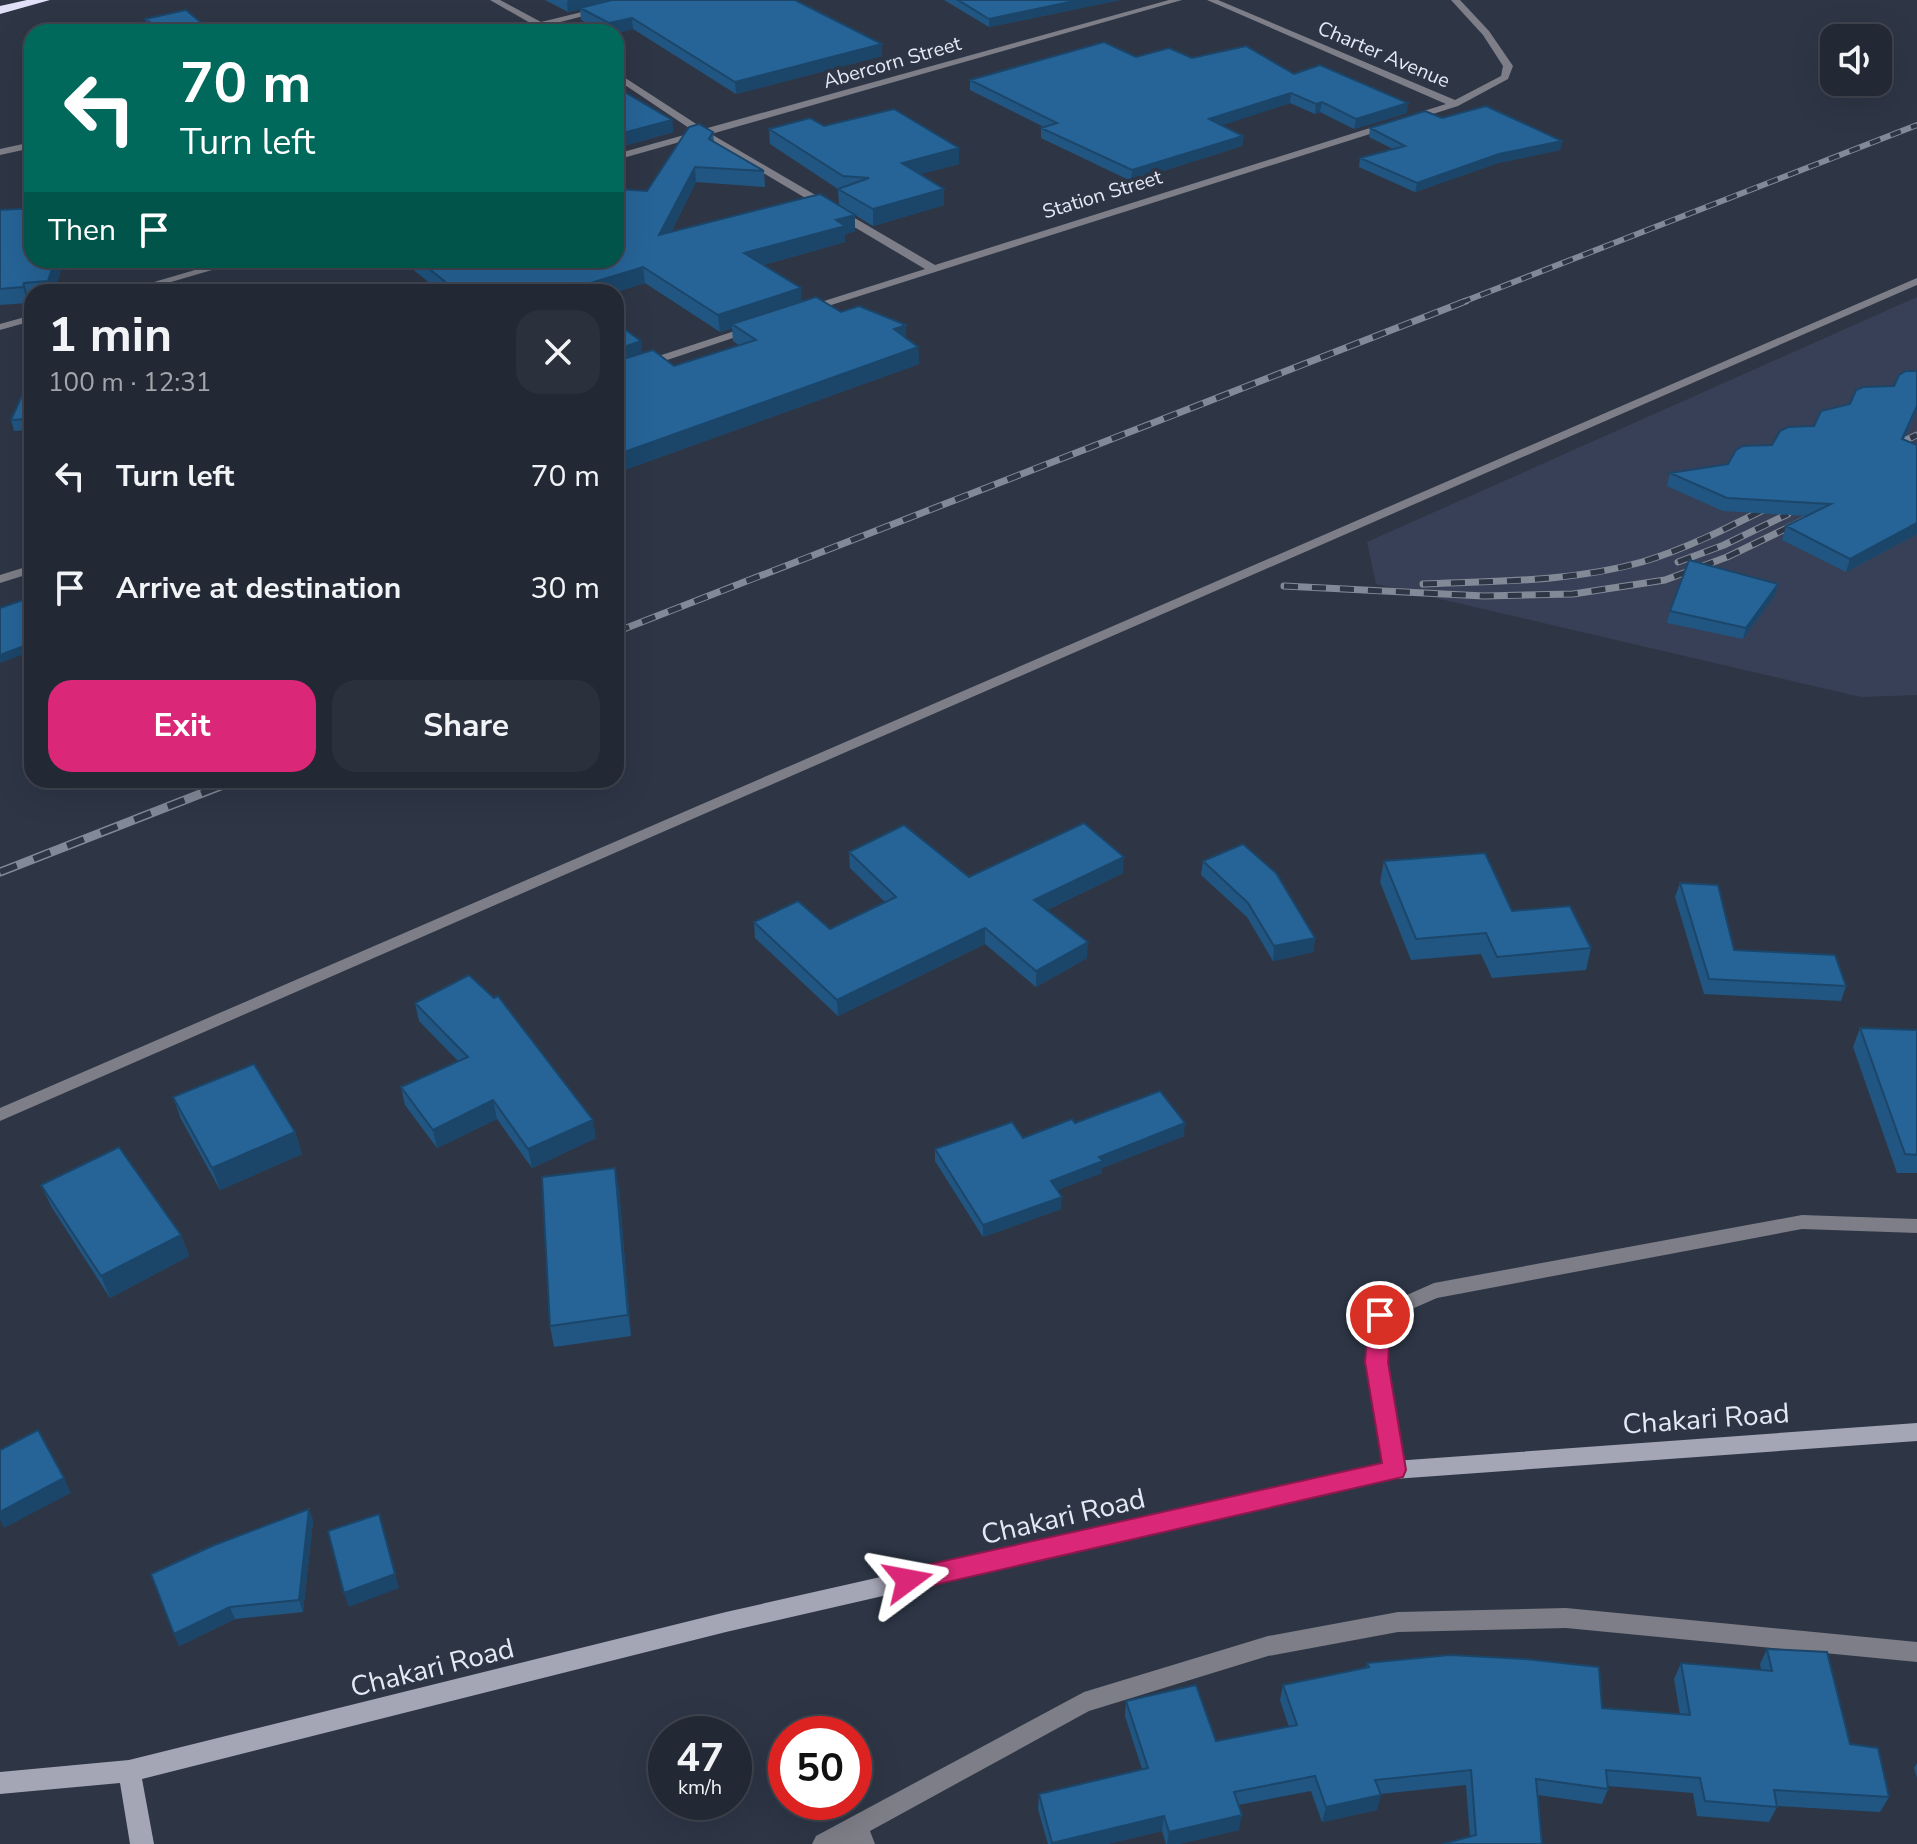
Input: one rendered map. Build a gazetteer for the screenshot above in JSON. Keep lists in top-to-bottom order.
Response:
{
  "streets": {
    "main road": ["Chakari Road"],
    "street": ["Charter Avenue", "Abercorn Street", "Station Street"]
  },
  "crossings": [
    ["Charter Avenue", "Station Street"]
  ],
  "page": {
    "turn": ["70 m", "Turn left"],
    "then": "Then",
    "heading": ["1 min", "100 m · 12:31"],
    "list": [
      {
        "name": "Turn left",
        "value": "70 m"
      },
      {
        "name": "Arrive at destination",
        "value": "30 m"
      }
    ],
    "buttons": ["Exit", "Share"],
    "speed": "47 km/h",
    "limit": "50"
  }
}
